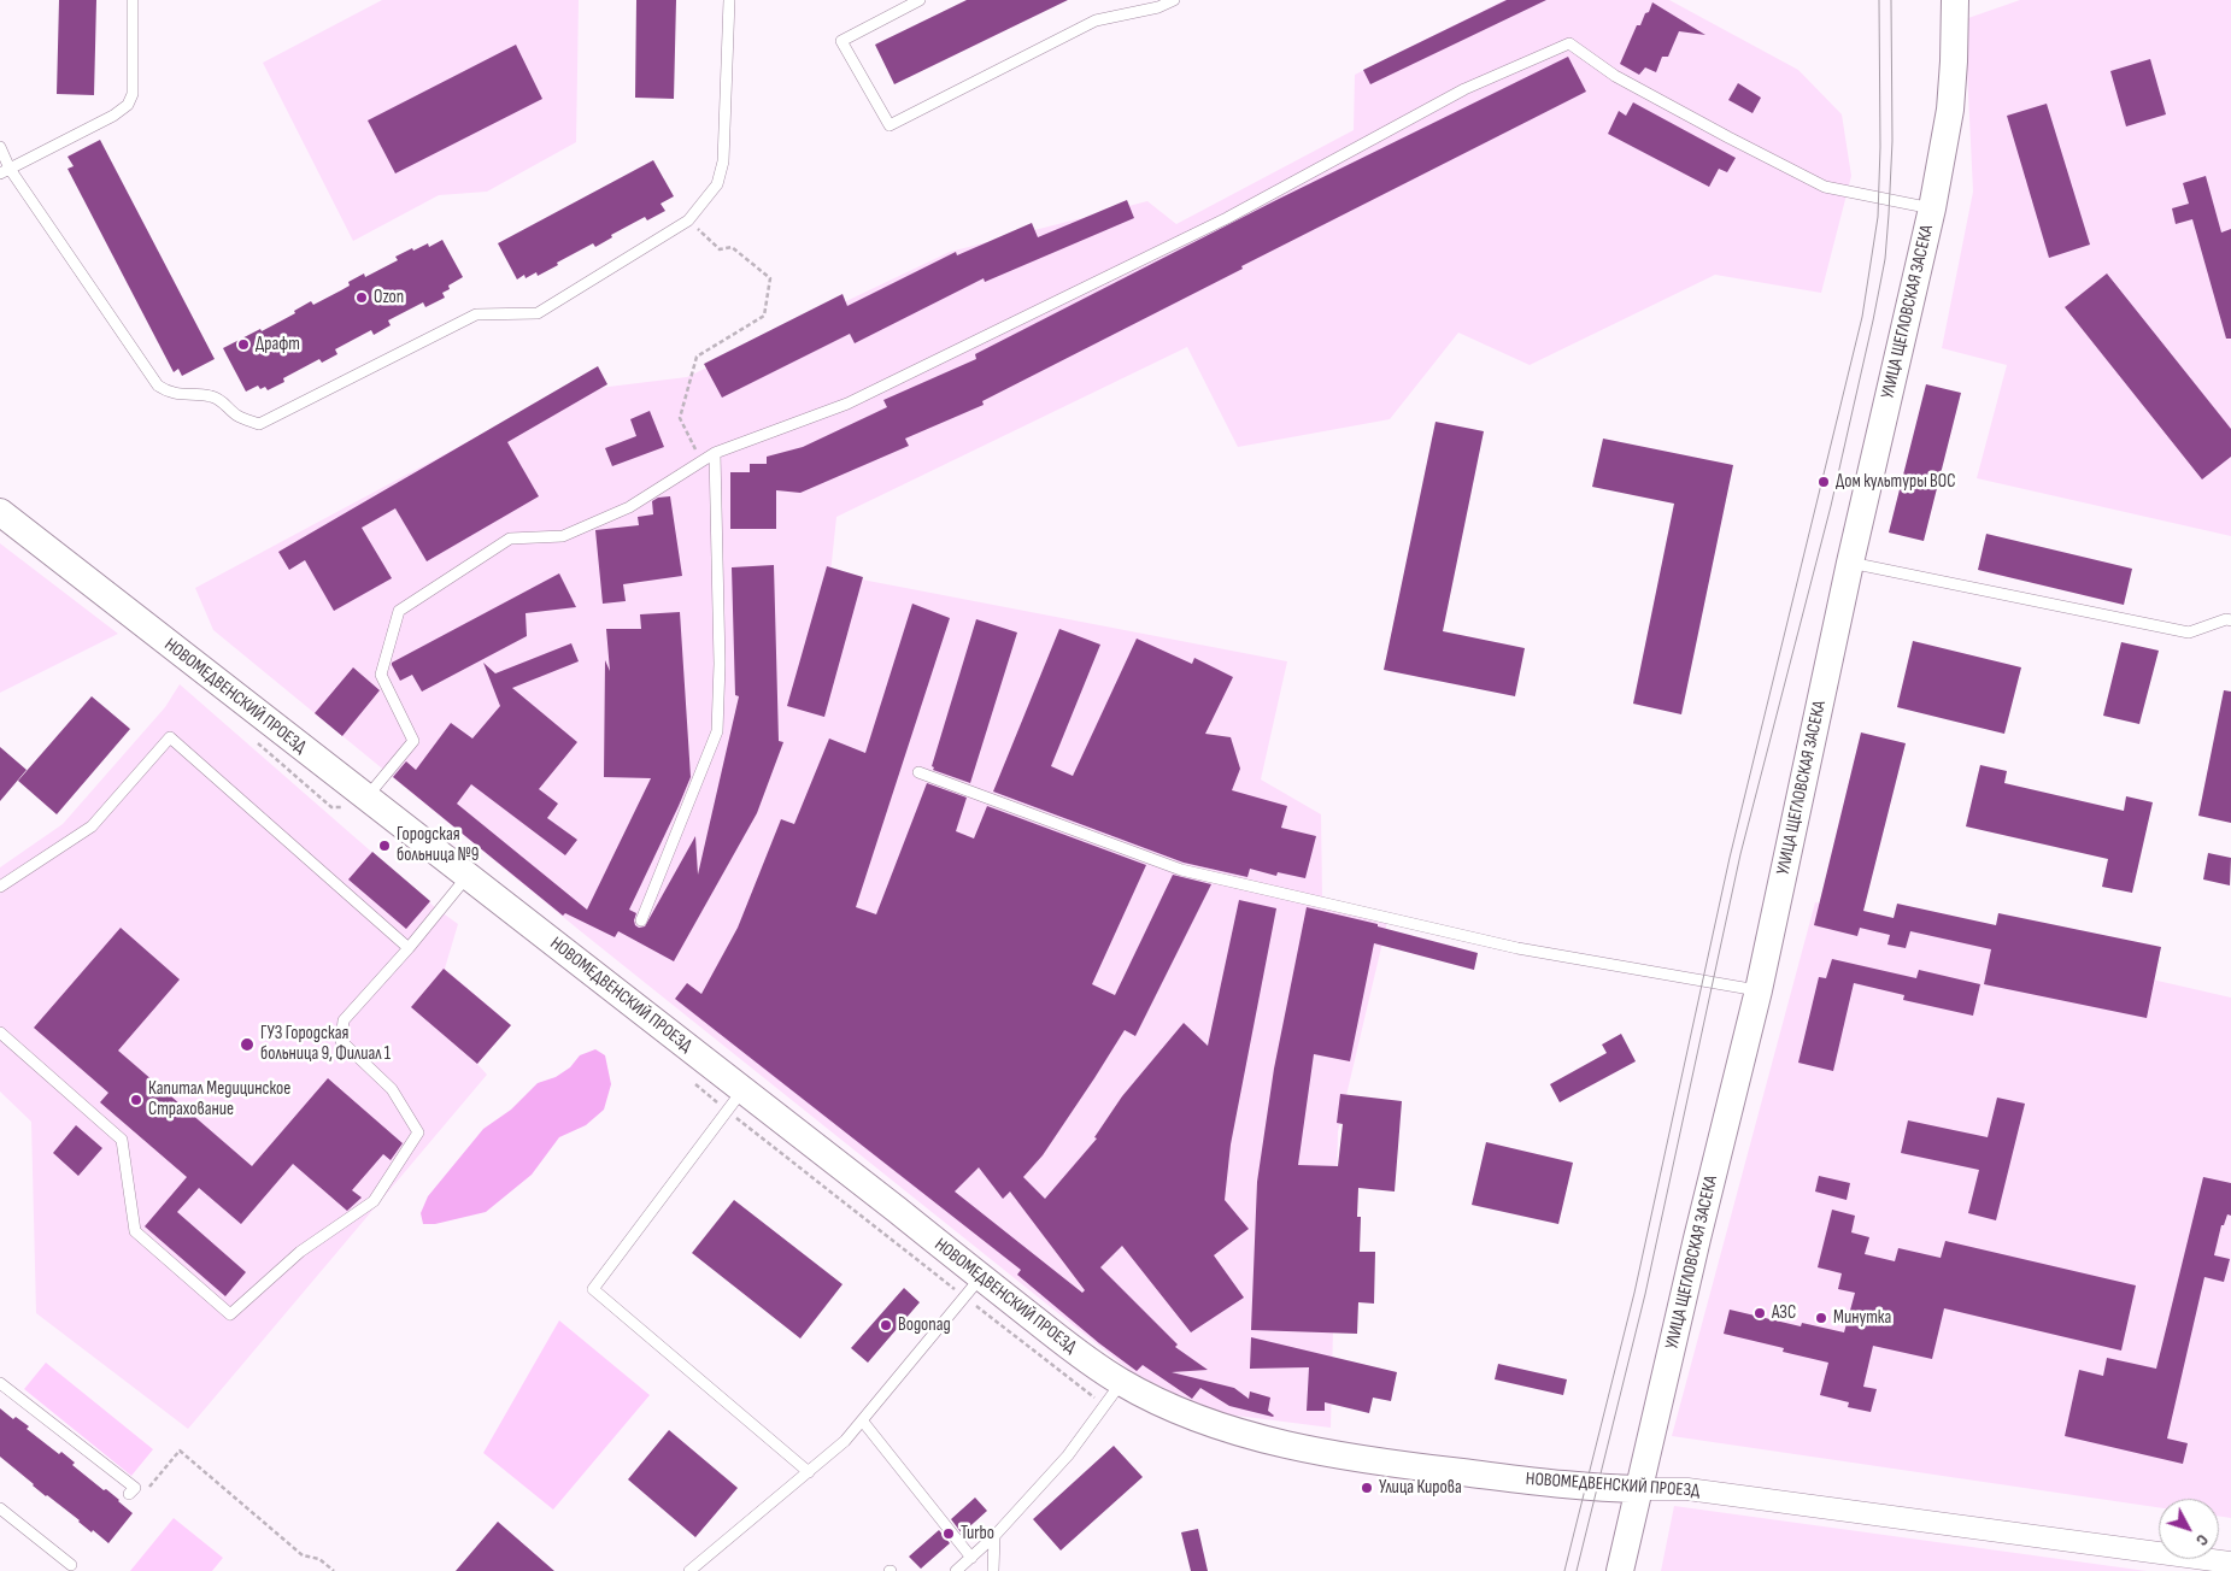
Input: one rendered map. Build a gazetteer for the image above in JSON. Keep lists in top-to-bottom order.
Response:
{
  "streets": {
    "street": ["УЛИЦА ЩЕГЛОВСКАЯ ЗАСЕКА", "НОВОМЕДВЕНСКИЙ ПРОЕЗД"]
  },
  "crossings": [
    ["УЛИЦА ЩЕГЛОВСКАЯ ЗАСЕКА", "НОВОМЕДВЕНСКИЙ ПРОЕЗД"]
  ],
  "places": [
    "Ozon",
    "Драфт",
    "Дом культуры ВОС",
    "Городская больница №9",
    "ГУЗ Городская больница 9, Филиал 1",
    "Капитал Медицинское Страхование",
    "АЗС",
    "Минутка",
    "Водопад",
    "Улица Кирова",
    "Turbo"
  ],
  "north": "bottom right"
}
